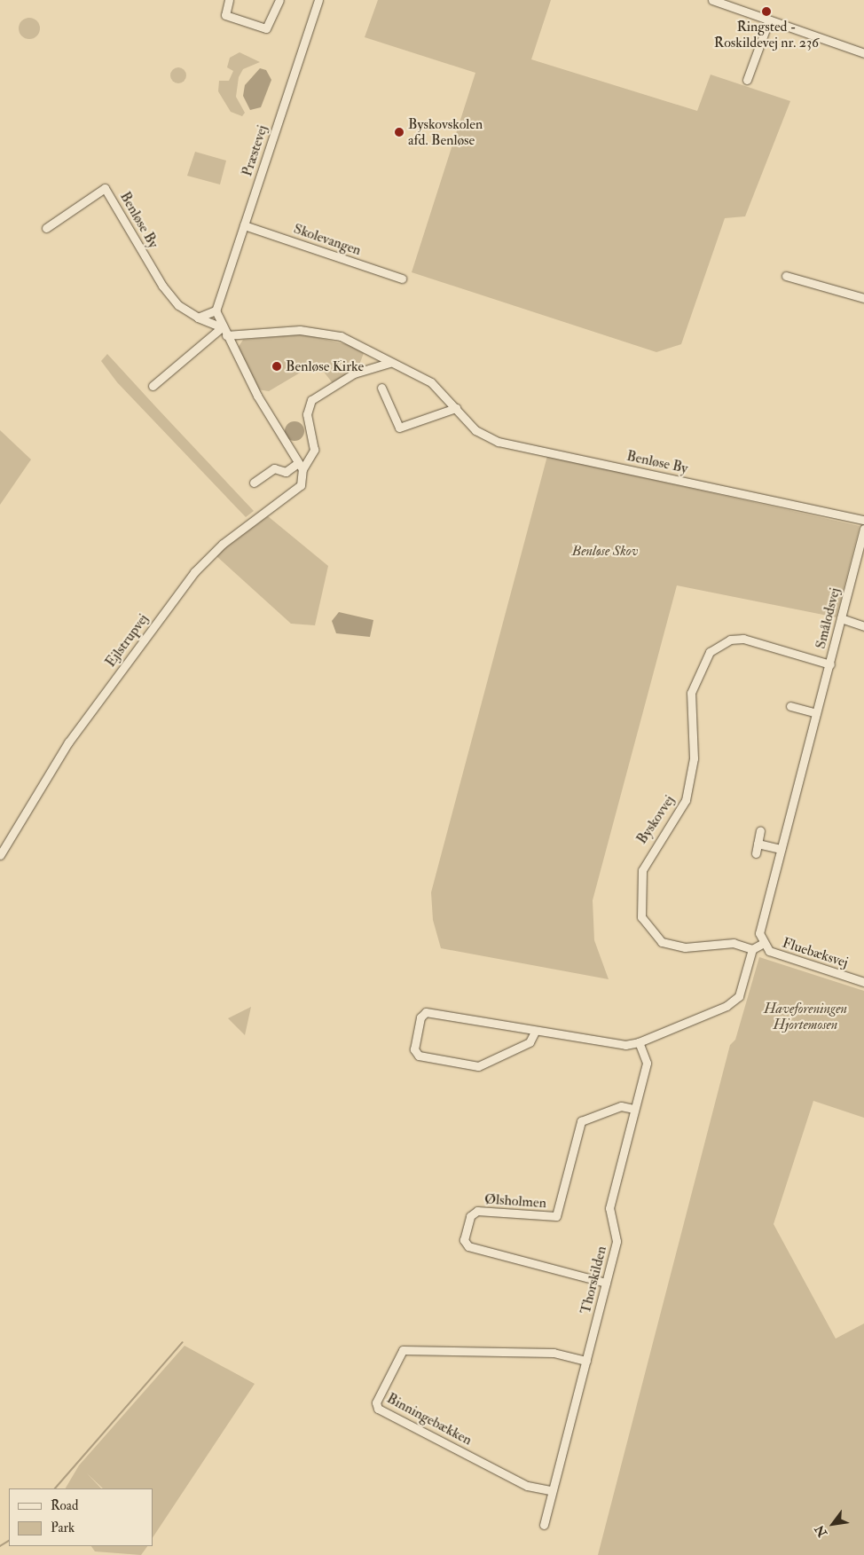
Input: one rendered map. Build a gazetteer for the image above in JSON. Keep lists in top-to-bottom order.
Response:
{
  "streets": {
    "street": [
      "Præstevej",
      "Benløse By",
      "Skolevangen",
      "Smålodsvej",
      "Ejlstrupvej",
      "Byskovvej",
      "Fluebæksvej",
      "Ølsholmen",
      "Thorskilden",
      "Binningebækken"
    ]
  },
  "crossings": [
    ["Præstevej", "Skolevangen"],
    ["Smålodsvej", "Byskovvej"],
    ["Smålodsvej", "Fluebæksvej"],
    ["Ølsholmen", "Thorskilden"],
    ["Thorskilden", "Binningebækken"]
  ],
  "parks": ["Benløse Skov", "Haveforeningen Hjortemosen"],
  "places": ["Ringsted - Roskildevej nr. 236", "Byskovskolen afd. Benløse", "Benløse Kirke"],
  "legend": ["Road", "Park"],
  "north": "bottom left"
}
